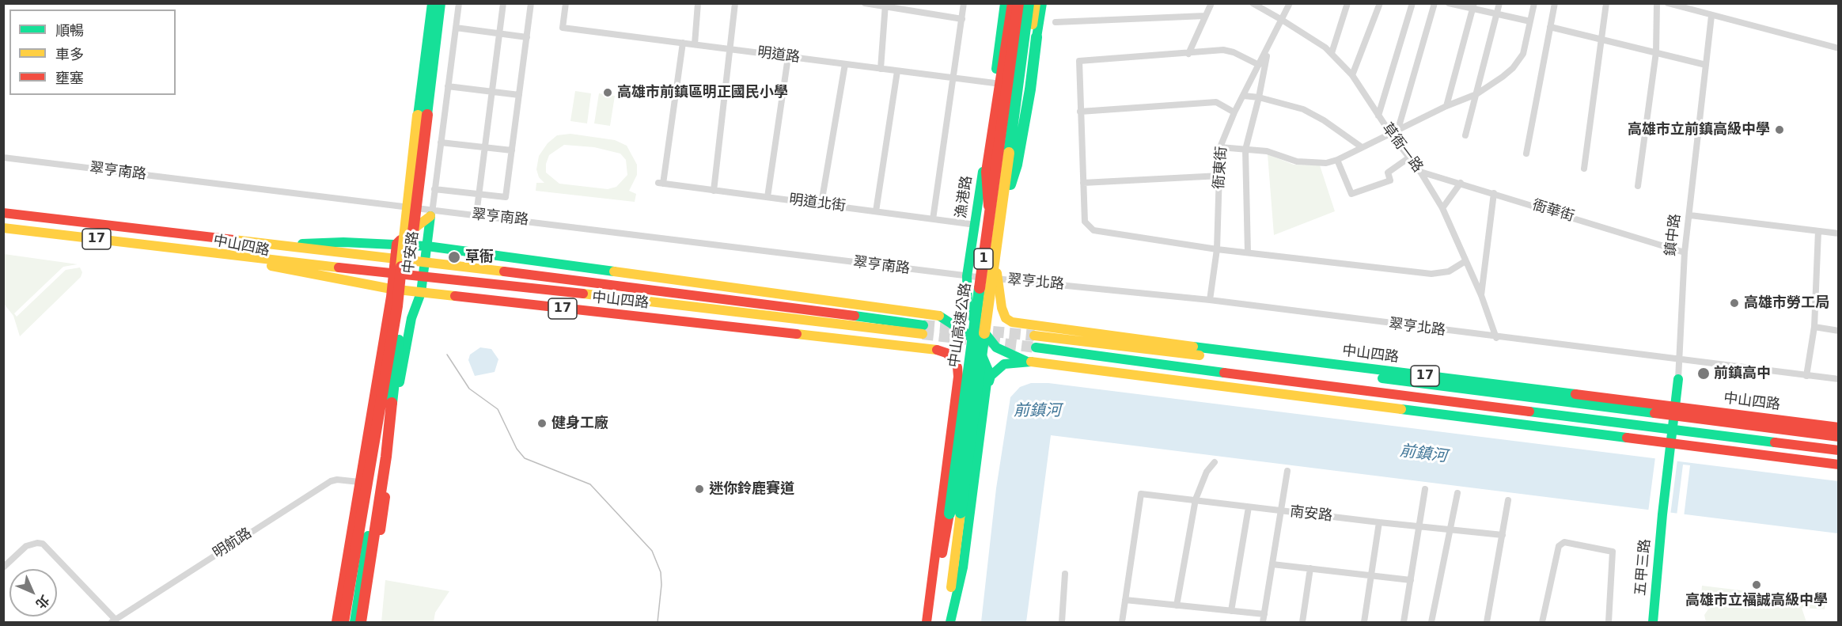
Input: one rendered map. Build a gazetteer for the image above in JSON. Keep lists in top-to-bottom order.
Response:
{
  "streets": {
    "main road": [
      "漁港路",
      "鎮中路",
      "17",
      "中山四路",
      "中安路",
      "1",
      "中山高速公路",
      "五甲三路"
    ],
    "street": [
      "明道路",
      "草衙一路",
      "衙東街",
      "翠亨南路",
      "明道北街",
      "衙華街",
      "翠亨北路",
      "南安路",
      "明航路"
    ]
  },
  "crossings": [
    ["明道路", "漁港路"],
    ["明道路", "明道北街"],
    ["草衙一路", "衙東街"],
    ["草衙一路", "衙華街"],
    ["草衙一路", "翠亨北路"],
    ["衙東街", "翠亨北路"],
    ["翠亨南路", "漁港路"],
    ["翠亨南路", "中山四路"],
    ["翠亨南路", "中安路"],
    ["翠亨南路", "翠亨北路"],
    ["漁港路", "明道北街"],
    ["衙華街", "鎮中路"],
    ["鎮中路", "17"],
    ["鎮中路", "中山四路"],
    ["鎮中路", "翠亨北路"],
    ["鎮中路", "五甲三路"],
    ["中山四路", "中安路"],
    ["中山四路", "翠亨北路"],
    ["中山四路", "中山高速公路"],
    ["中安路", "明航路"]
  ],
  "water": ["前鎮河"],
  "places": [
    "高雄市前鎮區明正國民小學",
    "高雄市立前鎮高級中學",
    "草衙",
    "高雄市勞工局",
    "前鎮高中",
    "健身工廠",
    "迷你鈴鹿賽道",
    "高雄市立福誠高級中學"
  ],
  "legend": ["順暢", "車多", "壅塞"],
  "north": "bottom right"
}
